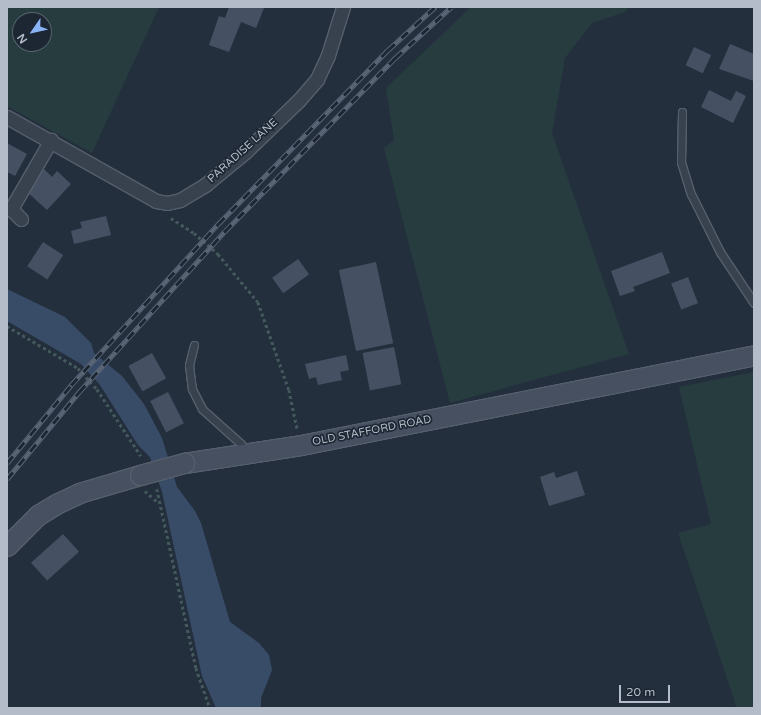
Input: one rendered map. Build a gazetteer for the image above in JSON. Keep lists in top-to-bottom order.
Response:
{
  "streets": {
    "street": ["PARADISE LANE", "OLD STAFFORD ROAD"]
  },
  "scale_bar": "20 m",
  "north": "bottom left"
}
